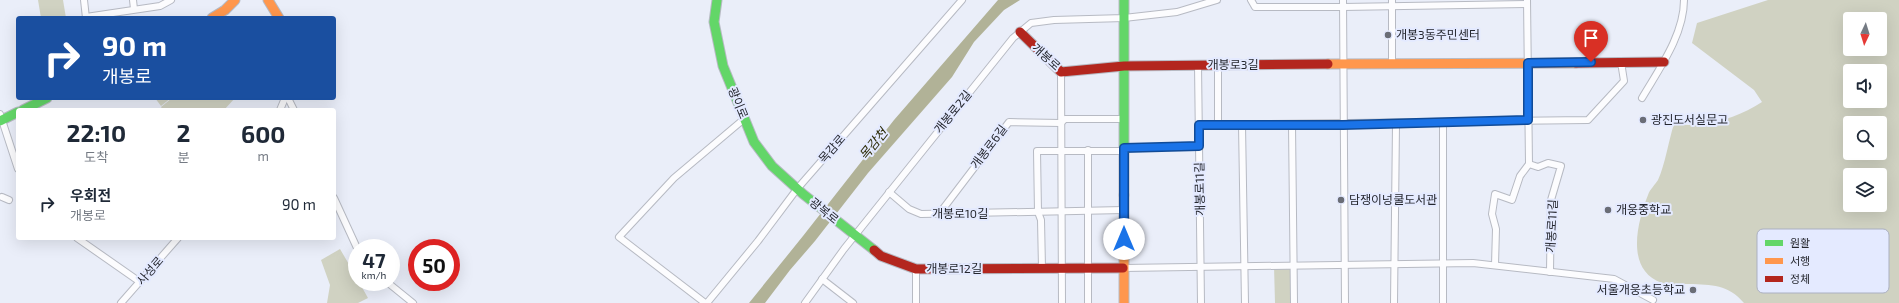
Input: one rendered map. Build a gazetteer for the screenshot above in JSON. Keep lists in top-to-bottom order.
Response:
{
  "streets": {
    "street": [
      "개봉로",
      "개봉로3길",
      "광이로",
      "개봉로2길",
      "개봉로6길",
      "목감로",
      "개봉로11길",
      "광복로",
      "개봉로10길",
      "개봉로12길",
      "사성로"
    ]
  },
  "crossings": [
    ["개봉로", "개봉로3길"],
    ["개봉로", "개봉로2길"],
    ["개봉로3길", "개봉로11길"],
    ["광이로", "목감로"],
    ["광이로", "광복로"],
    ["개봉로2길", "광복로"],
    ["개봉로2길", "개봉로10길"],
    ["개봉로2길", "개봉로12길"],
    ["개봉로6길", "개봉로10길"],
    ["목감로", "광복로"],
    ["광복로", "개봉로12길"]
  ],
  "water": ["목감천"],
  "places": [
    "개봉3동주민센터",
    "광진도서실문고",
    "담쟁이넝쿨도서관",
    "개웅중학교",
    "서울개웅초등학교"
  ],
  "legend": ["원활", "서행", "정체"],
  "north": "bottom",
  "page": {
    "turn": ["90 m", "개봉로"],
    "eta": [
      "22:10",
      "도착",
      "2",
      "분",
      "600",
      "m"
    ],
    "list": [
      {
        "name": "우회전",
        "note": "개봉로",
        "value": "90 m"
      }
    ],
    "speed": "47 km/h",
    "limit": "50"
  }
}
